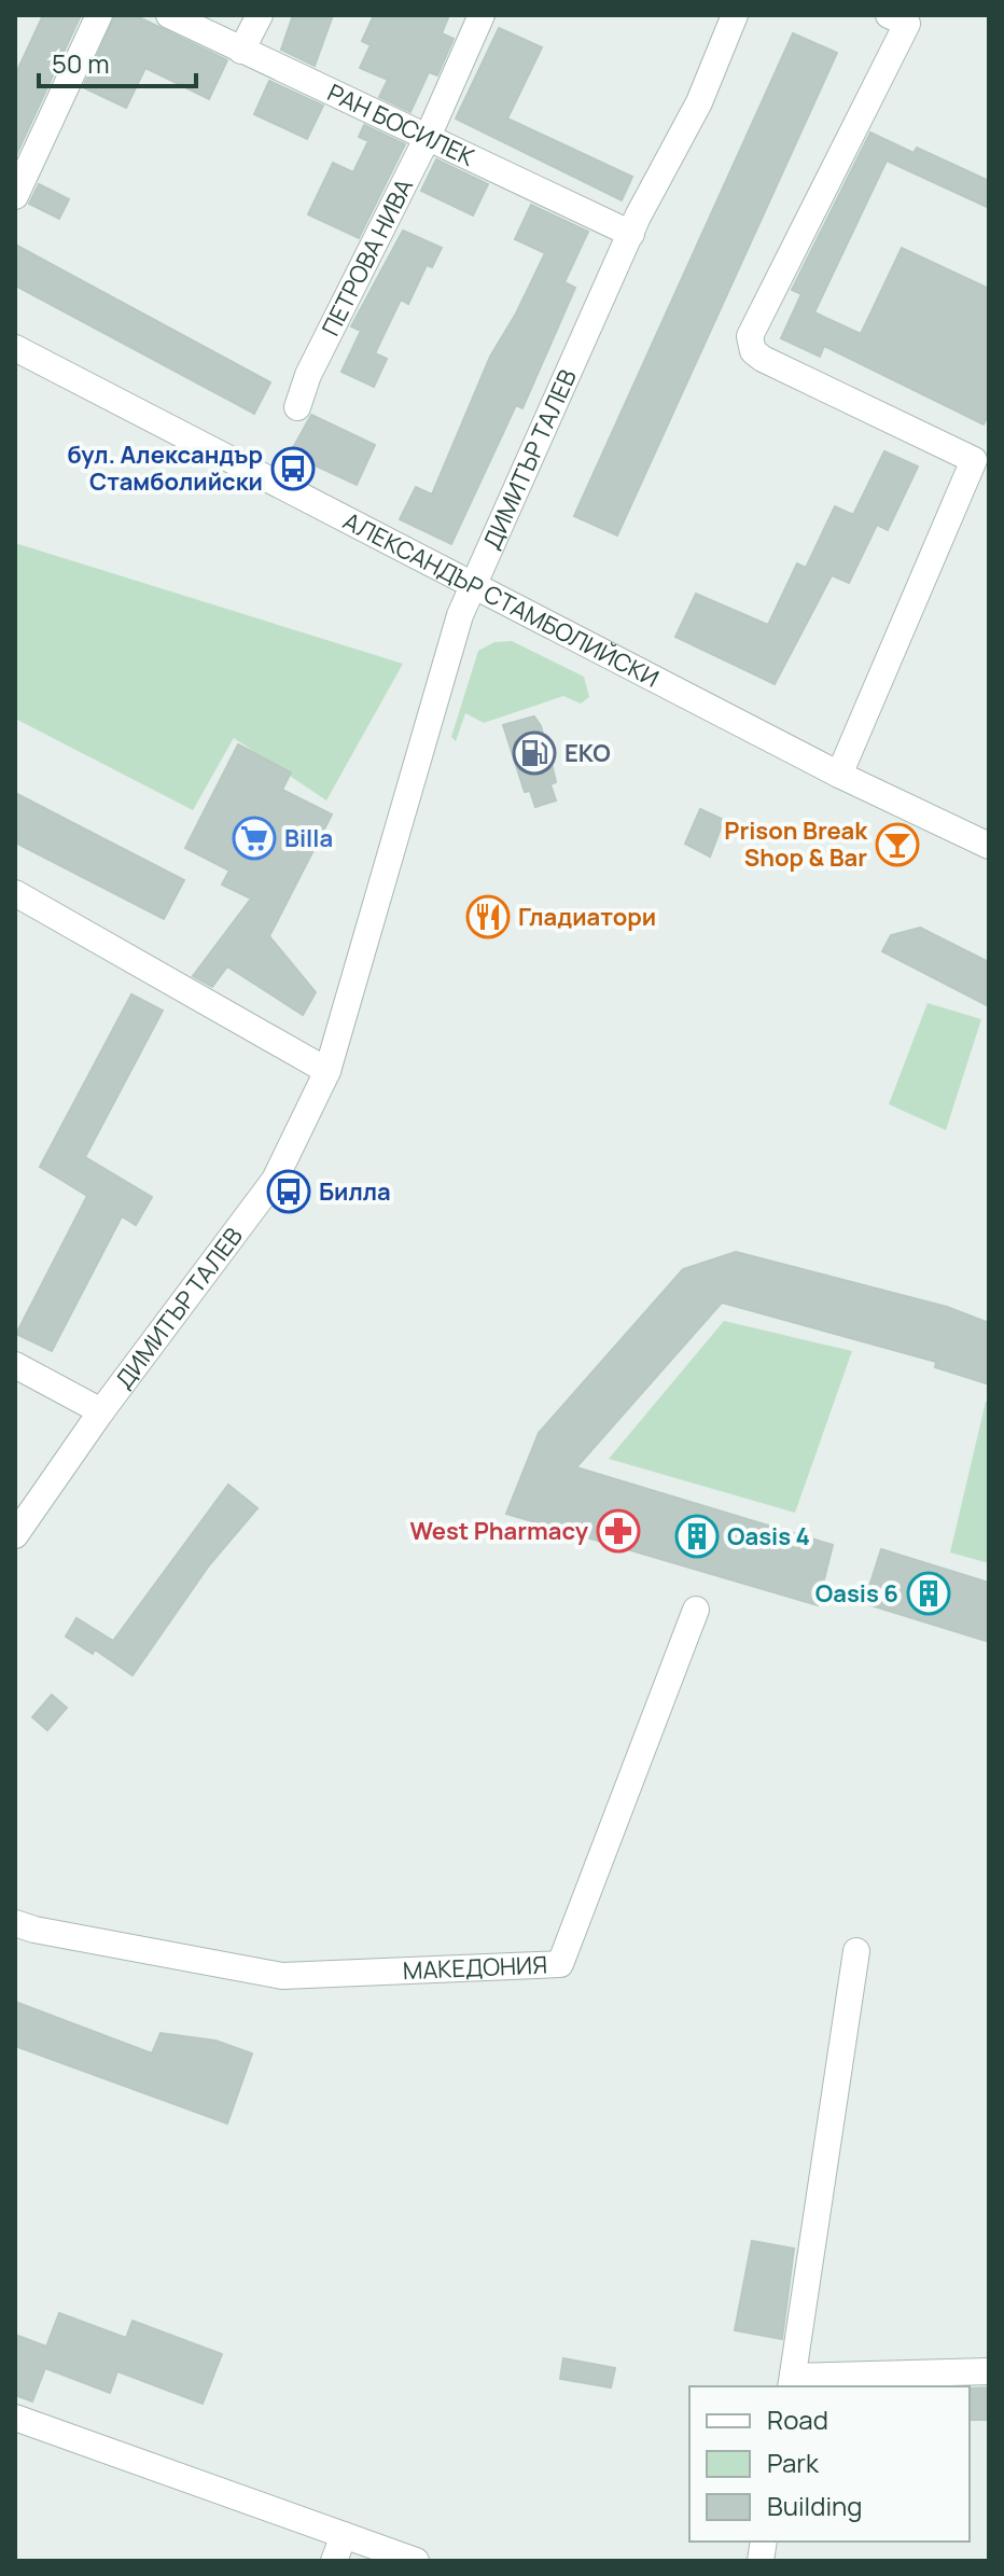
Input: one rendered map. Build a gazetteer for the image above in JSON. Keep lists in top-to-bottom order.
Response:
{
  "streets": {
    "street": [
      "РАН БОСИЛЕК",
      "ПЕТРОВА НИВА",
      "ДИМИТЪР ТАЛЕВ",
      "АЛЕКСАНДЪР СТАМБОЛИЙСКИ",
      "МАКЕДОНИЯ"
    ]
  },
  "crossings": [
    ["РАН БОСИЛЕК", "ПЕТРОВА НИВА"],
    ["РАН БОСИЛЕК", "ДИМИТЪР ТАЛЕВ"],
    ["ДИМИТЪР ТАЛЕВ", "АЛЕКСАНДЪР СТАМБОЛИЙСКИ"]
  ],
  "places": {
    "bus stop": ["бул. Александър Стамболийски", "Билла"],
    "fuel station": ["EKO"],
    "supermarket": ["Billa"],
    "bar": ["Prison Break Shop & Bar"],
    "restaurant": ["Гладиатори"],
    "pharmacy": ["West Pharmacy"],
    "building": ["Oasis 4", "Oasis 6"]
  },
  "legend": ["Road", "Park", "Building"],
  "scale_bar": "50 m"
}
